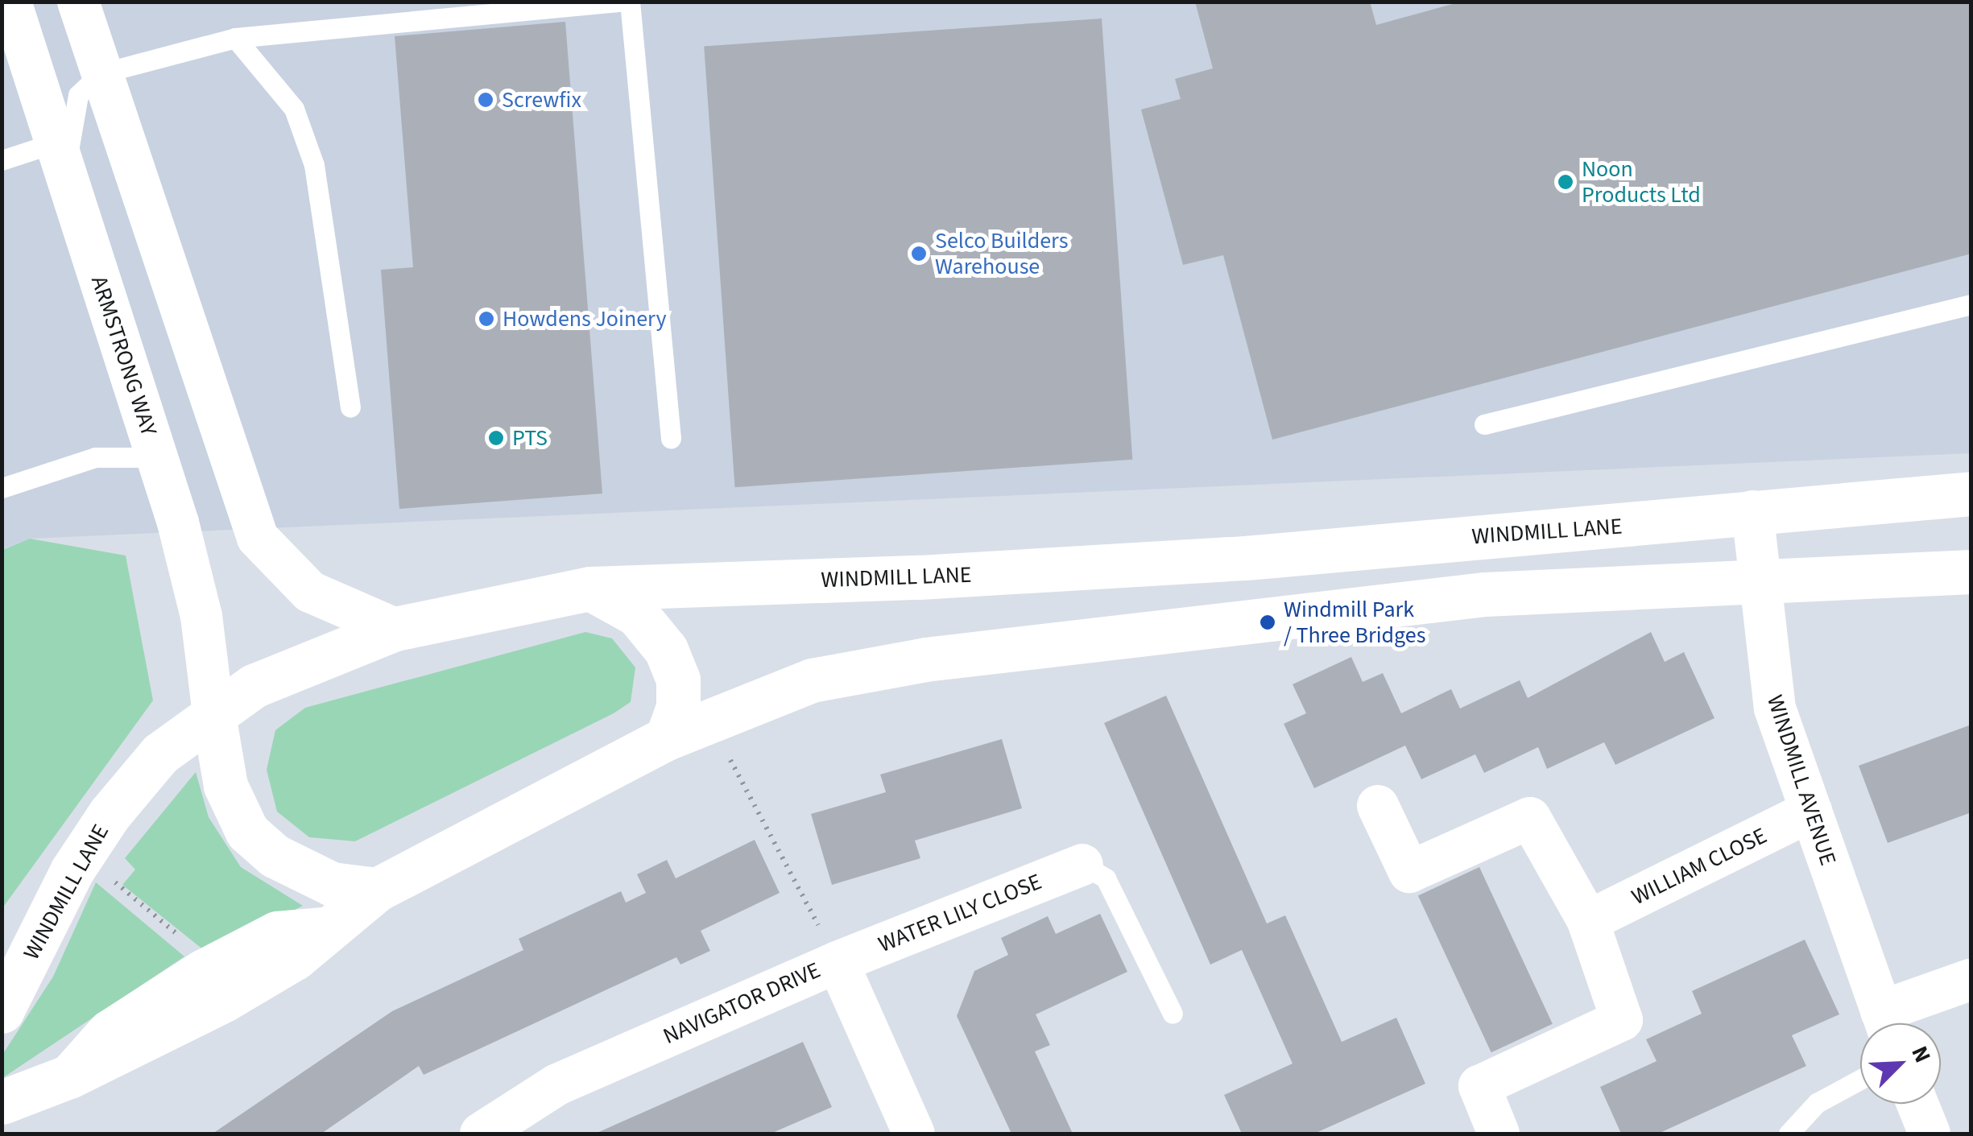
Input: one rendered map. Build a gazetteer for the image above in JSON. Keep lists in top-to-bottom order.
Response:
{
  "streets": {
    "main road": ["WINDMILL LANE"],
    "street": [
      "ARMSTRONG WAY",
      "WINDMILL AVENUE",
      "WILLIAM CLOSE",
      "WATER LILY CLOSE",
      "NAVIGATOR DRIVE"
    ]
  },
  "crossings": [
    ["ARMSTRONG WAY", "WINDMILL LANE"],
    ["WINDMILL LANE", "WINDMILL AVENUE"],
    ["WINDMILL AVENUE", "WILLIAM CLOSE"],
    ["WATER LILY CLOSE", "NAVIGATOR DRIVE"]
  ],
  "places": [
    "Screwfix",
    "Noon Products Ltd",
    "Selco Builders Warehouse",
    "Howdens Joinery",
    "PTS",
    "Windmill Park / Three Bridges"
  ],
  "north": "top right"
}
